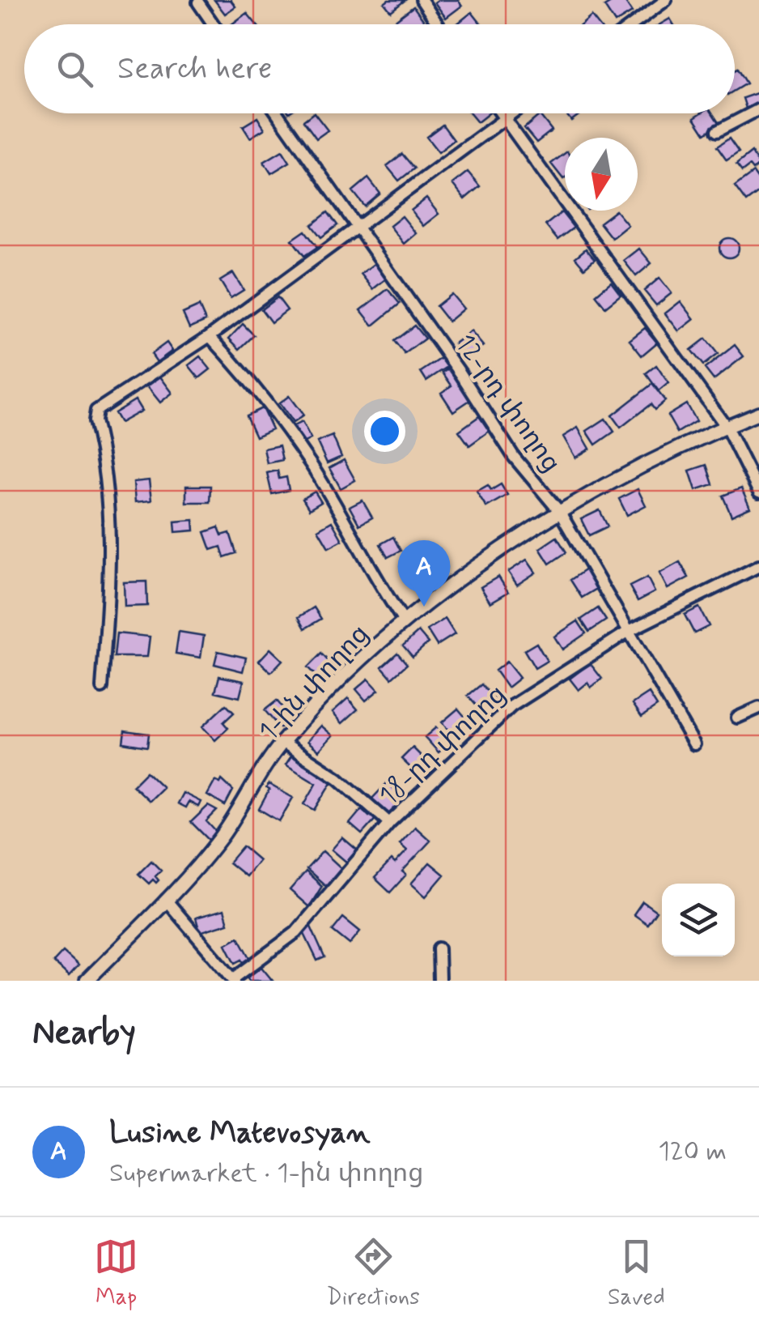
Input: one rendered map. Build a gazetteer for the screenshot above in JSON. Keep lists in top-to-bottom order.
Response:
{
  "streets": {
    "main road": ["1-ին փողոց"],
    "street": ["12-րդ փողոց", "18-րդ փողոց"]
  },
  "crossings": [
    ["12-րդ փողոց", "1-ին փողոց"],
    ["12-րդ փողոց", "18-րդ փողոց"]
  ],
  "north": "bottom",
  "page": {
    "search": "Search here",
    "pins": "A",
    "heading": "Nearby",
    "list": [
      {
        "mark": "A",
        "name": "Lusine Matevosyan",
        "note": "Supermarket · 1-ին փողոց",
        "value": "120 m"
      }
    ],
    "nav": ["Map", "Directions", "Saved"]
  }
}
